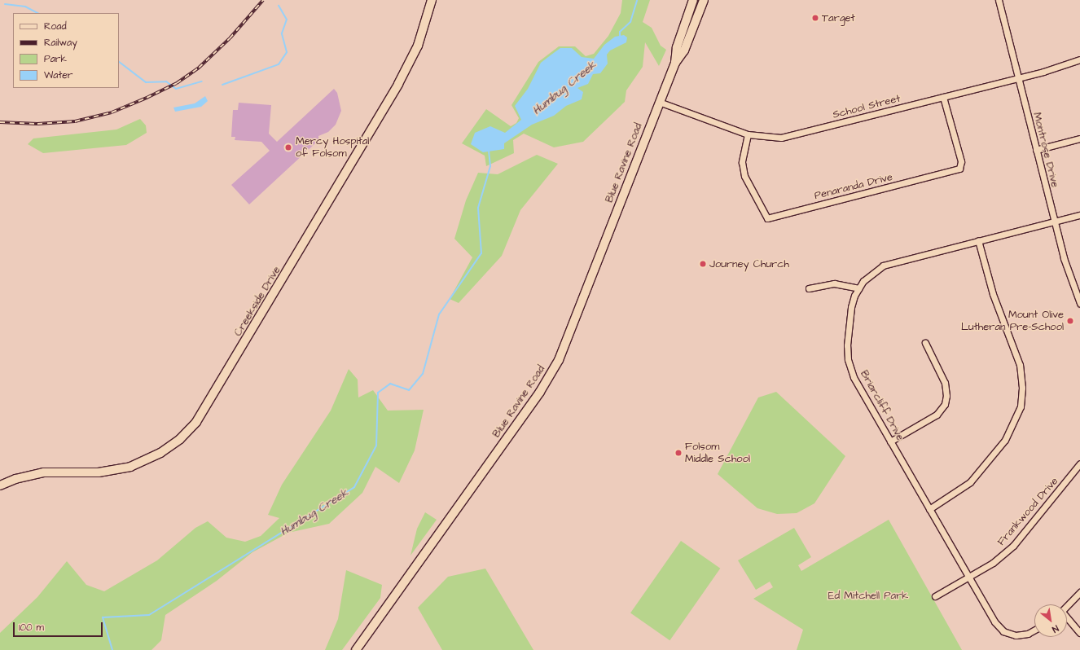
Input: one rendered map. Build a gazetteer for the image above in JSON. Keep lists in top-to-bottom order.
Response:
{
  "streets": {
    "main road": ["Blue Ravine Road", "Creekside Drive"],
    "street": [
      "School Street",
      "Montrose Drive",
      "Penaranda Drive",
      "Briarcliff Drive",
      "Frankwood Drive"
    ]
  },
  "crossings": [
    ["School Street", "Montrose Drive"],
    ["School Street", "Blue Ravine Road"],
    ["School Street", "Penaranda Drive"],
    ["Montrose Drive", "Briarcliff Drive"],
    ["Briarcliff Drive", "Frankwood Drive"]
  ],
  "water": ["Humbug Creek"],
  "parks": ["Ed Mitchell Park"],
  "places": [
    "Target",
    "Mercy Hospital of Folsom",
    "Journey Church",
    "Mount Olive Lutheran Pre-School",
    "Folsom Middle School"
  ],
  "legend": [
    "Road",
    "Railway",
    "Park",
    "Water"
  ],
  "scale_bar": "100 m",
  "north": "bottom right"
}
